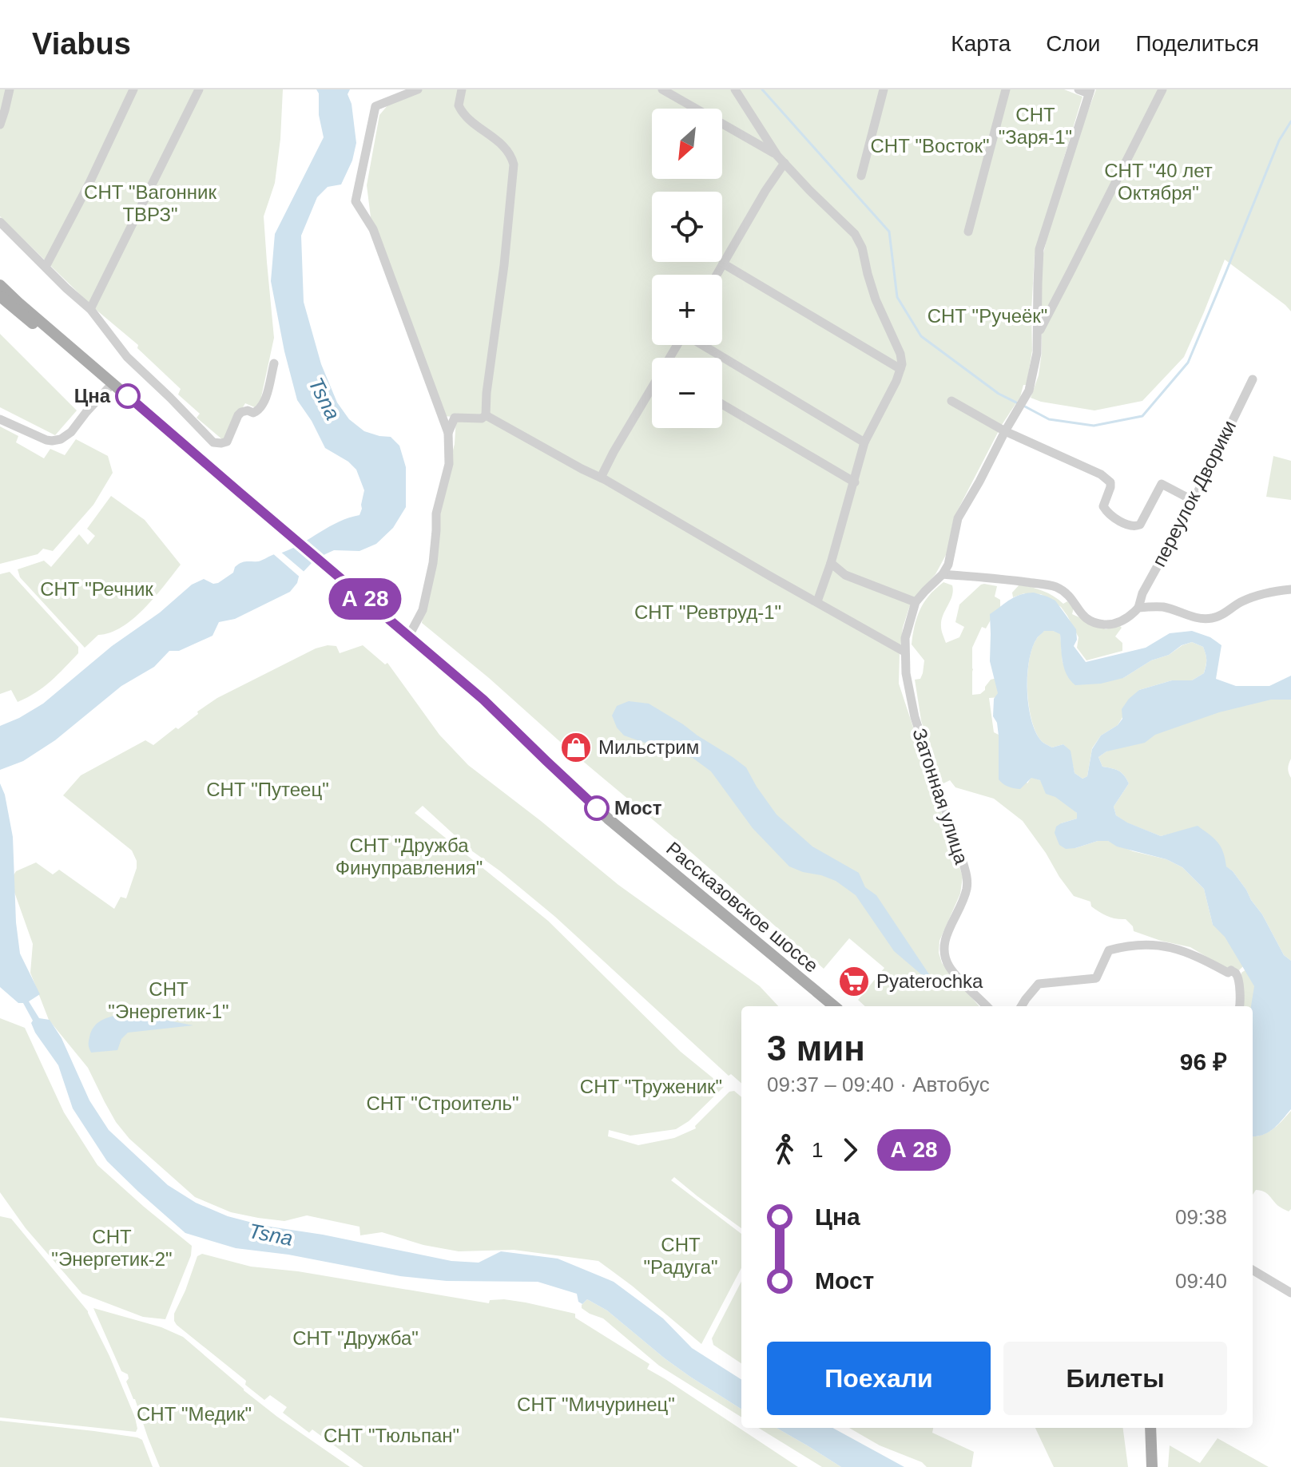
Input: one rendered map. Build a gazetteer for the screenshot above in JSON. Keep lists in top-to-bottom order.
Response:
{
  "streets": {
    "main road": ["Рассказовское шоссе"],
    "street": ["переулок Дворики", "Затонная улица"]
  },
  "water": ["Tsna"],
  "parks": [
    "СНТ \"Заря-1\"",
    "СНТ \"Восток\"",
    "СНТ \"40 лет Октября\"",
    "СНТ \"Вагонник ТВРЗ\"",
    "СНТ \"Ручеёк\"",
    "СНТ \"Речник",
    "СНТ \"Ревтруд-1\"",
    "СНТ \"Путеец\"",
    "СНТ \"Дружба Финуправления\"",
    "СНТ \"Энергетик-1\"",
    "СНТ \"Труженик\"",
    "СНТ \"Строитель\"",
    "СНТ \"Энергетик-2\"",
    "СНТ \"Радуга\"",
    "СНТ \"Дружба\"",
    "СНТ \"Мичуринец\"",
    "СНТ \"Медик\"",
    "СНТ \"Тюльпан\""
  ],
  "places": {
    "other": ["Цна", "Мост"],
    "shop": ["Мильстрим"],
    "supermarket": ["Pyaterochka"]
  },
  "north": "bottom left",
  "page": {
    "header": "Viabus",
    "nav": ["Карта", "Слои", "Поделиться"],
    "on_map": "А 28",
    "map_buttons": ["+", "−"],
    "heading": ["3 мин", "09:37 – 09:40 · Автобус", "96 ₽"],
    "legs": ["1", "А 28"],
    "list": [
      {
        "name": "Цна",
        "value": "09:38"
      },
      {
        "name": "Мост",
        "value": "09:40"
      }
    ],
    "buttons": ["Поехали", "Билеты"]
  }
}
